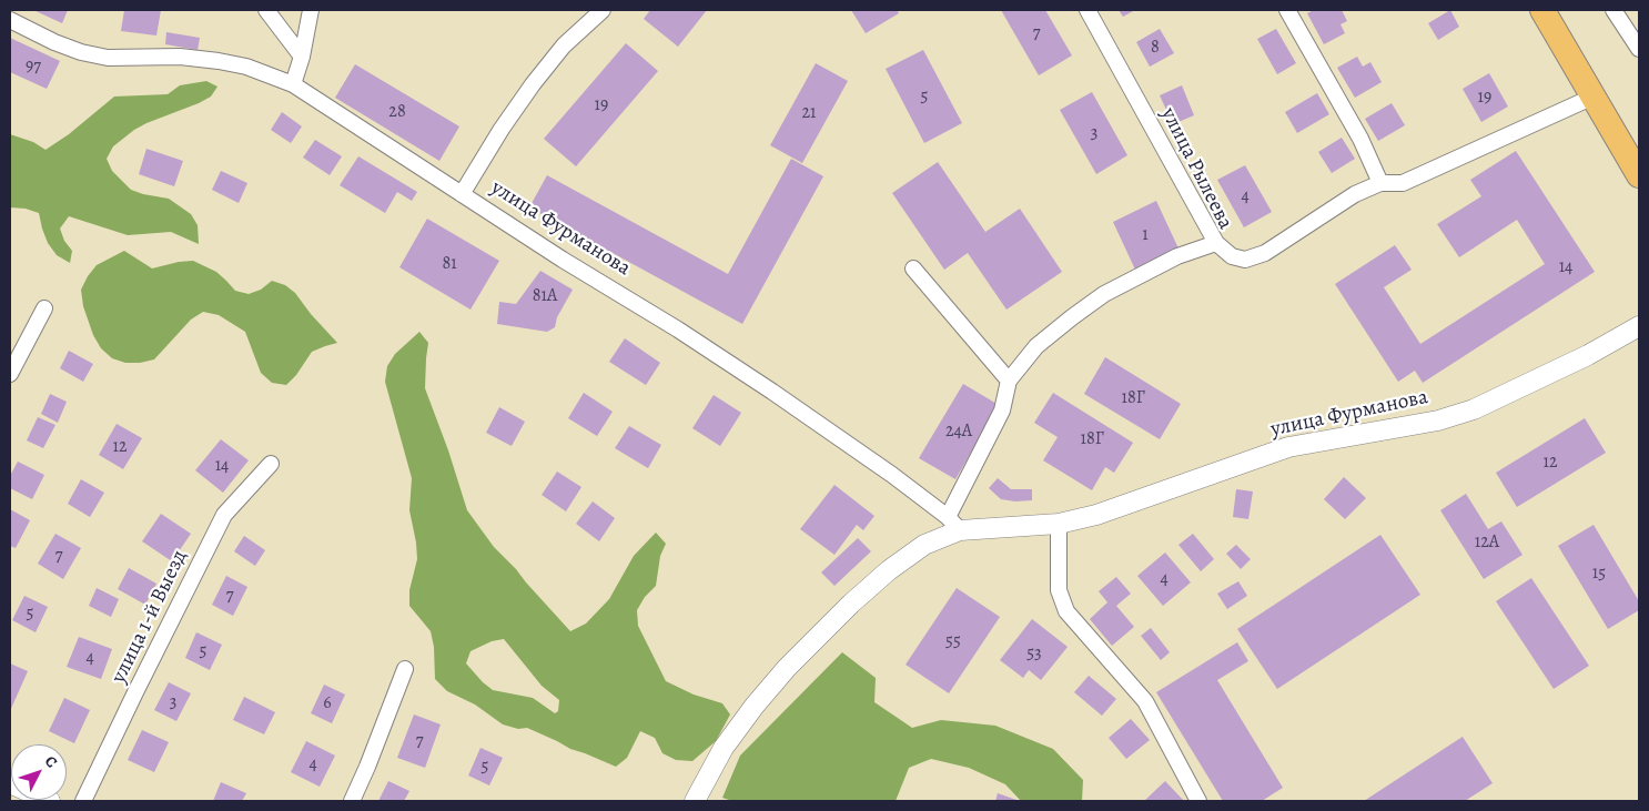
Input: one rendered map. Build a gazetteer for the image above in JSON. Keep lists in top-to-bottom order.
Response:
{
  "streets": {
    "street": ["улица Рылеева", "улица Фурманова", "улица 1-й Выезд"]
  },
  "house_numbers": [
    "7",
    "8",
    "97",
    "5",
    "19",
    "19",
    "28",
    "21",
    "3",
    "4",
    "1",
    "81",
    "14",
    "81А",
    "18Г",
    "24А",
    "18Г",
    "12",
    "12",
    "14",
    "12А",
    "7",
    "15",
    "4",
    "7",
    "5",
    "55",
    "5",
    "53",
    "4",
    "3",
    "6",
    "7",
    "4",
    "5"
  ],
  "north": "top right"
}
